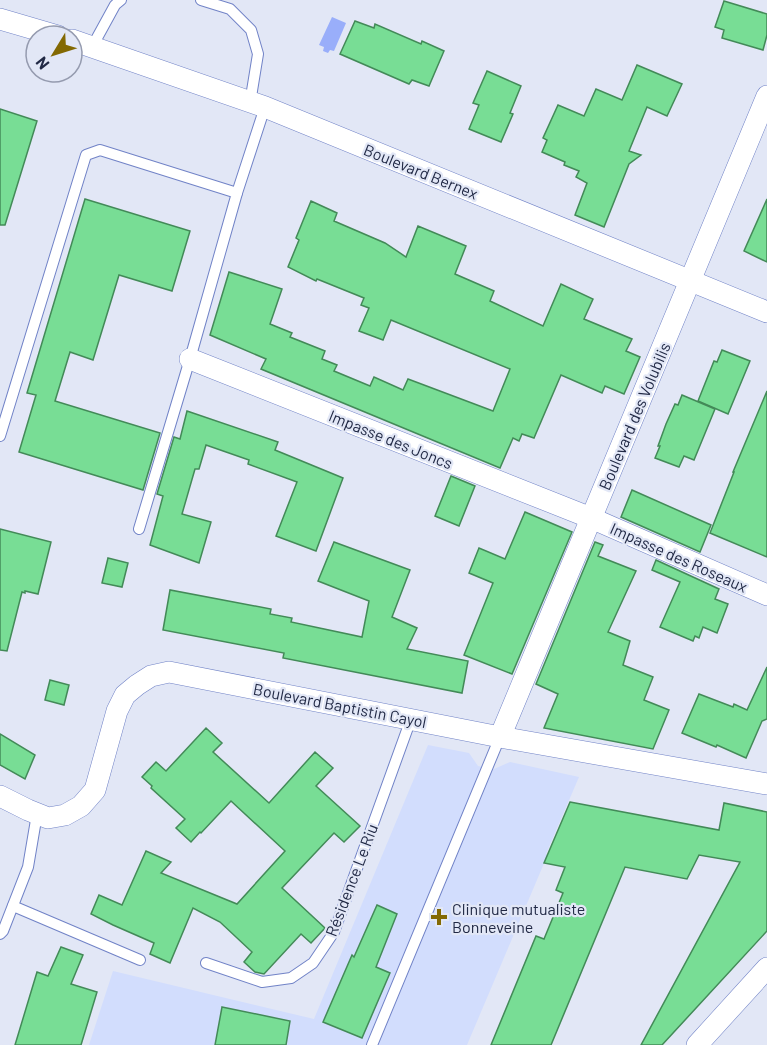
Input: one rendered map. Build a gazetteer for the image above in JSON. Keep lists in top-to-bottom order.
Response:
{
  "streets": {
    "street": [
      "Boulevard Bernex",
      "Boulevard des Volubilis",
      "Impasse des Joncs",
      "Impasse des Roseaux",
      "Boulevard Baptistin Cayol"
    ],
    "lane": ["Résidence Le Riu"]
  },
  "crossings": [
    ["Boulevard Bernex", "Boulevard des Volubilis"],
    ["Boulevard des Volubilis", "Impasse des Joncs"],
    ["Boulevard des Volubilis", "Impasse des Roseaux"],
    ["Boulevard des Volubilis", "Boulevard Baptistin Cayol"],
    ["Impasse des Joncs", "Impasse des Roseaux"],
    ["Boulevard Baptistin Cayol", "Résidence Le Riu"]
  ],
  "places": {
    "health": ["Clinique mutualiste Bonneveine"]
  },
  "north": "bottom left"
}
